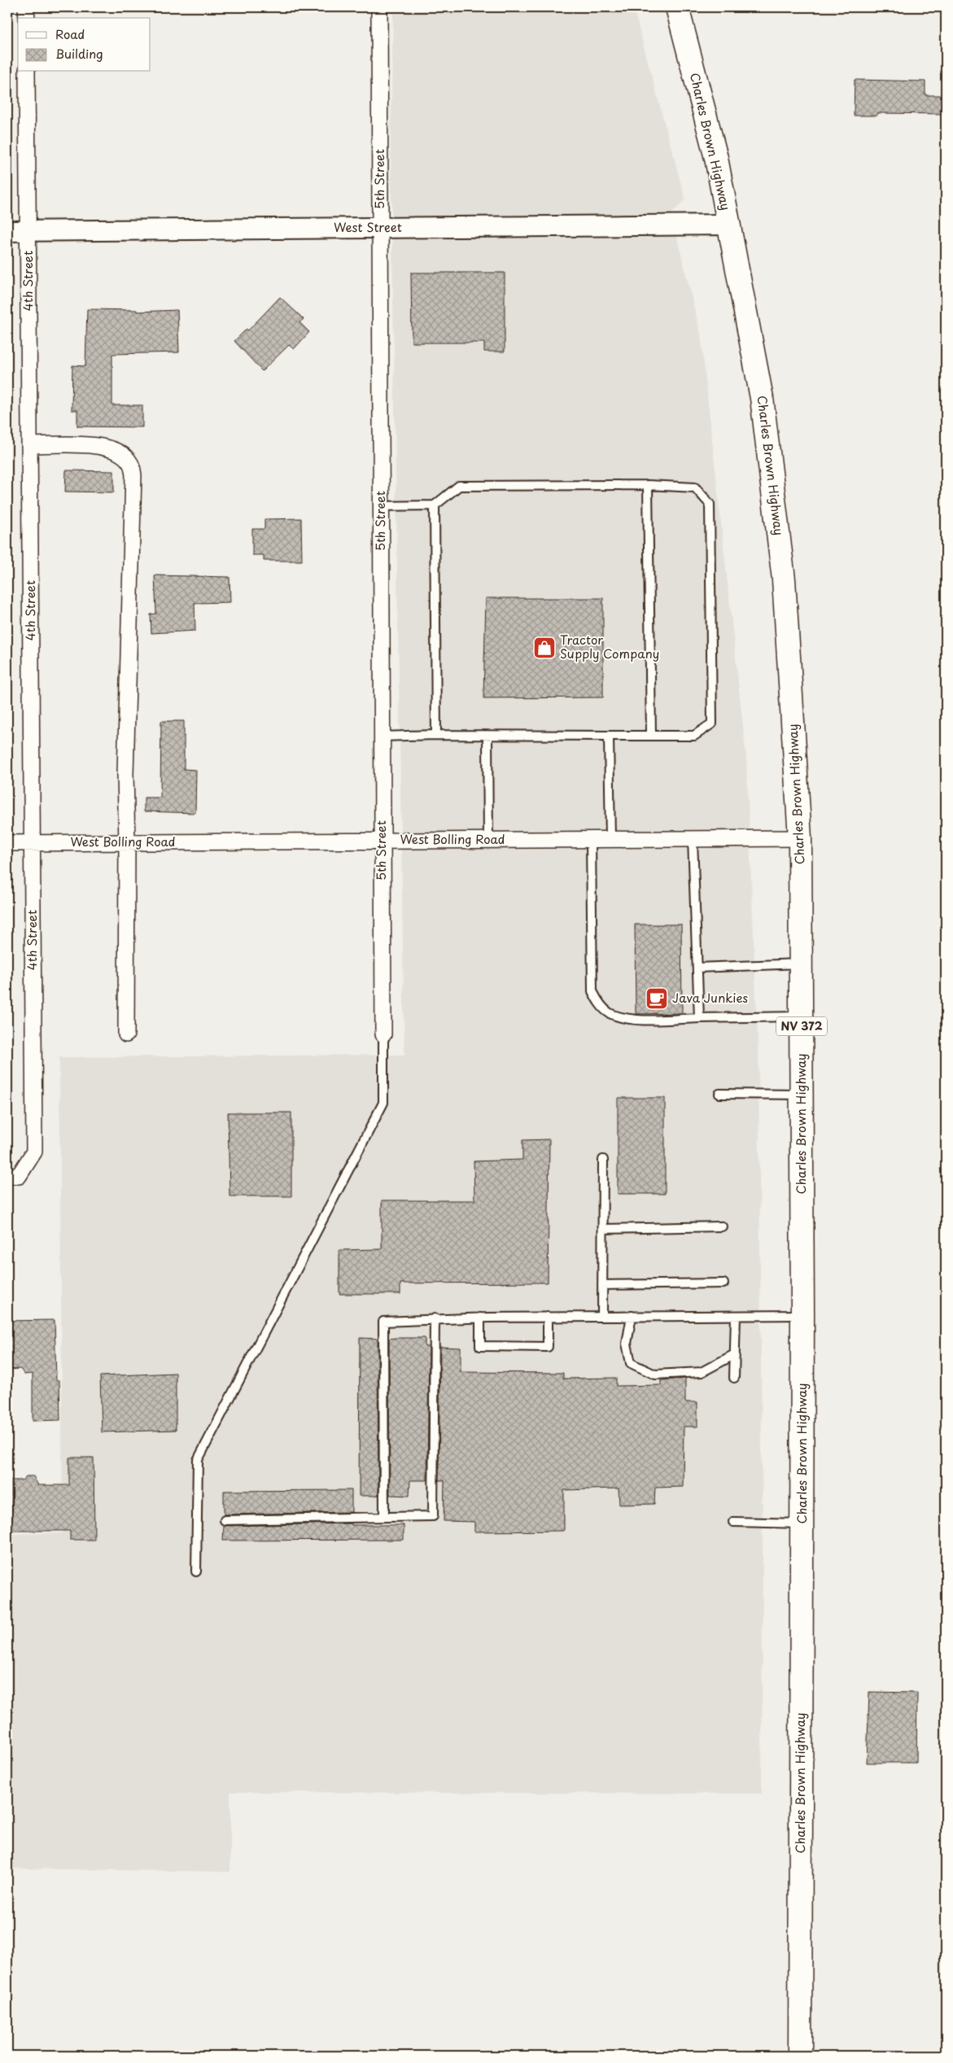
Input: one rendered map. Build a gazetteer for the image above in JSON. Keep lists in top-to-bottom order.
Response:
{
  "streets": {
    "main road": ["Charles Brown Highway", "NV 372"],
    "street": [
      "5th Street",
      "West Street",
      "4th Street",
      "West Bolling Road"
    ]
  },
  "crossings": [
    ["Charles Brown Highway", "West Street"],
    ["Charles Brown Highway", "West Bolling Road"],
    ["5th Street", "West Street"],
    ["5th Street", "West Bolling Road"],
    ["West Street", "4th Street"],
    ["4th Street", "West Bolling Road"]
  ],
  "places": {
    "shop": ["Tractor Supply Company"],
    "cafe": ["Java Junkies"]
  },
  "legend": ["Road", "Building"]
}
